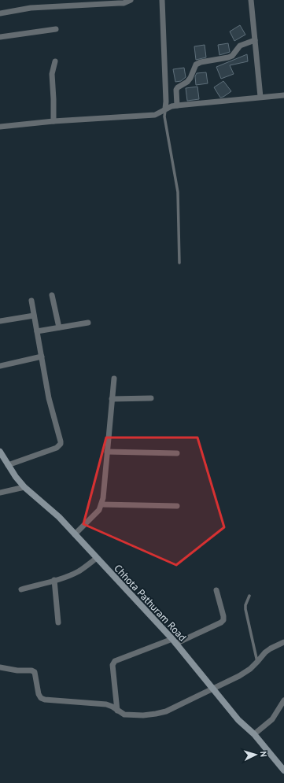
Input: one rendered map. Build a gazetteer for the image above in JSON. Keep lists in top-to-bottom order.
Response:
{
  "streets": {
    "street": ["Chhota Pathuram Road"]
  },
  "north": "right"
}
